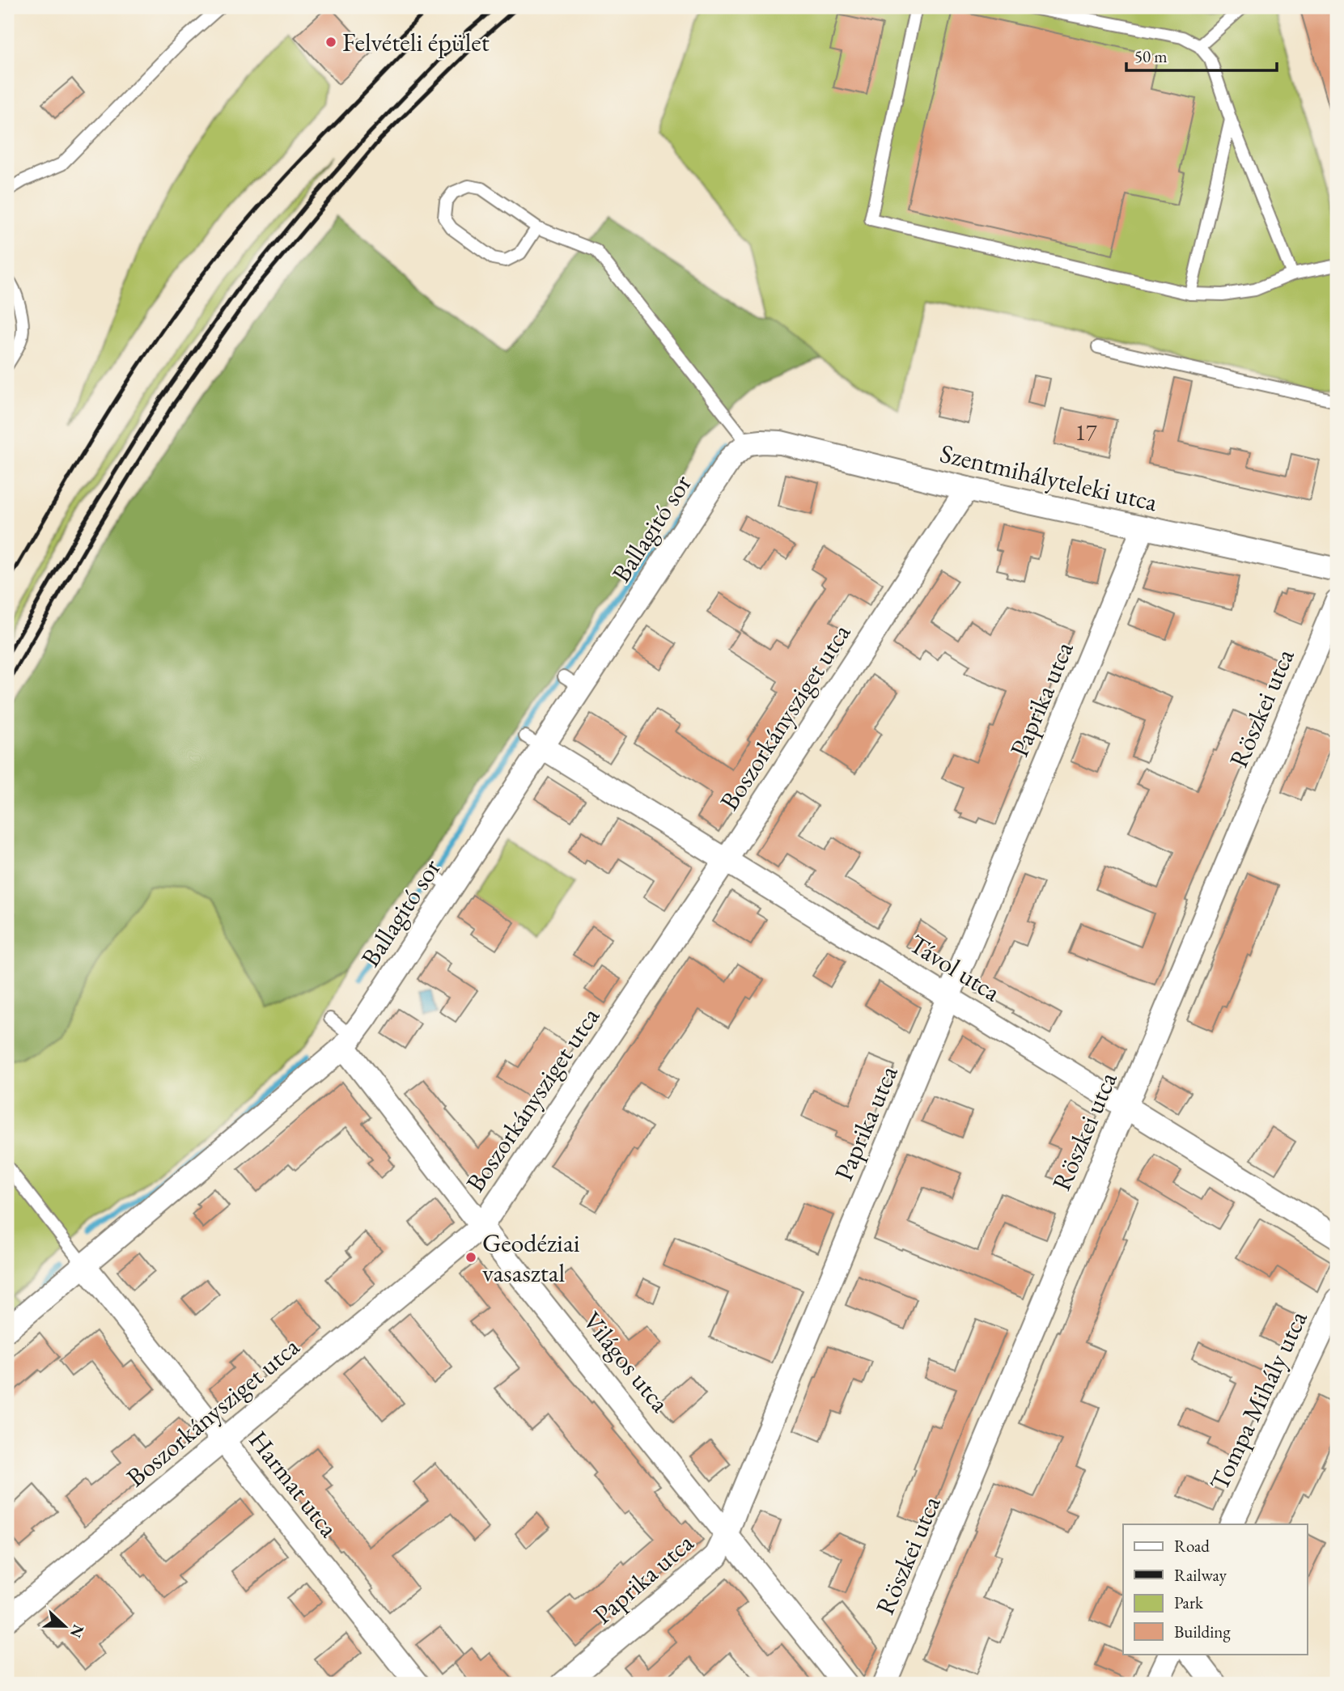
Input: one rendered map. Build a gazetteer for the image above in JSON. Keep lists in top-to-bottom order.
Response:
{
  "streets": {
    "street": [
      "Szentmihályteleki utca",
      "Ballagitó sor",
      "Paprika utca",
      "Röszkei utca",
      "Boszorkánysziget utca",
      "Távol utca",
      "Világos utca",
      "Tompa Mihály utca",
      "Harmat utca"
    ]
  },
  "crossings": [
    ["Szentmihályteleki utca", "Ballagitó sor"],
    ["Szentmihályteleki utca", "Paprika utca"],
    ["Szentmihályteleki utca", "Boszorkánysziget utca"],
    ["Ballagitó sor", "Távol utca"],
    ["Ballagitó sor", "Világos utca"],
    ["Ballagitó sor", "Harmat utca"],
    ["Paprika utca", "Távol utca"],
    ["Paprika utca", "Világos utca"],
    ["Röszkei utca", "Távol utca"],
    ["Boszorkánysziget utca", "Távol utca"],
    ["Boszorkánysziget utca", "Világos utca"],
    ["Boszorkánysziget utca", "Harmat utca"]
  ],
  "places": ["Felvételi épület", "Geodéziai vasasztal"],
  "house_numbers": ["17"],
  "legend": [
    "Road",
    "Railway",
    "Park",
    "Building"
  ],
  "scale_bar": "50 m",
  "north": "right"
}
